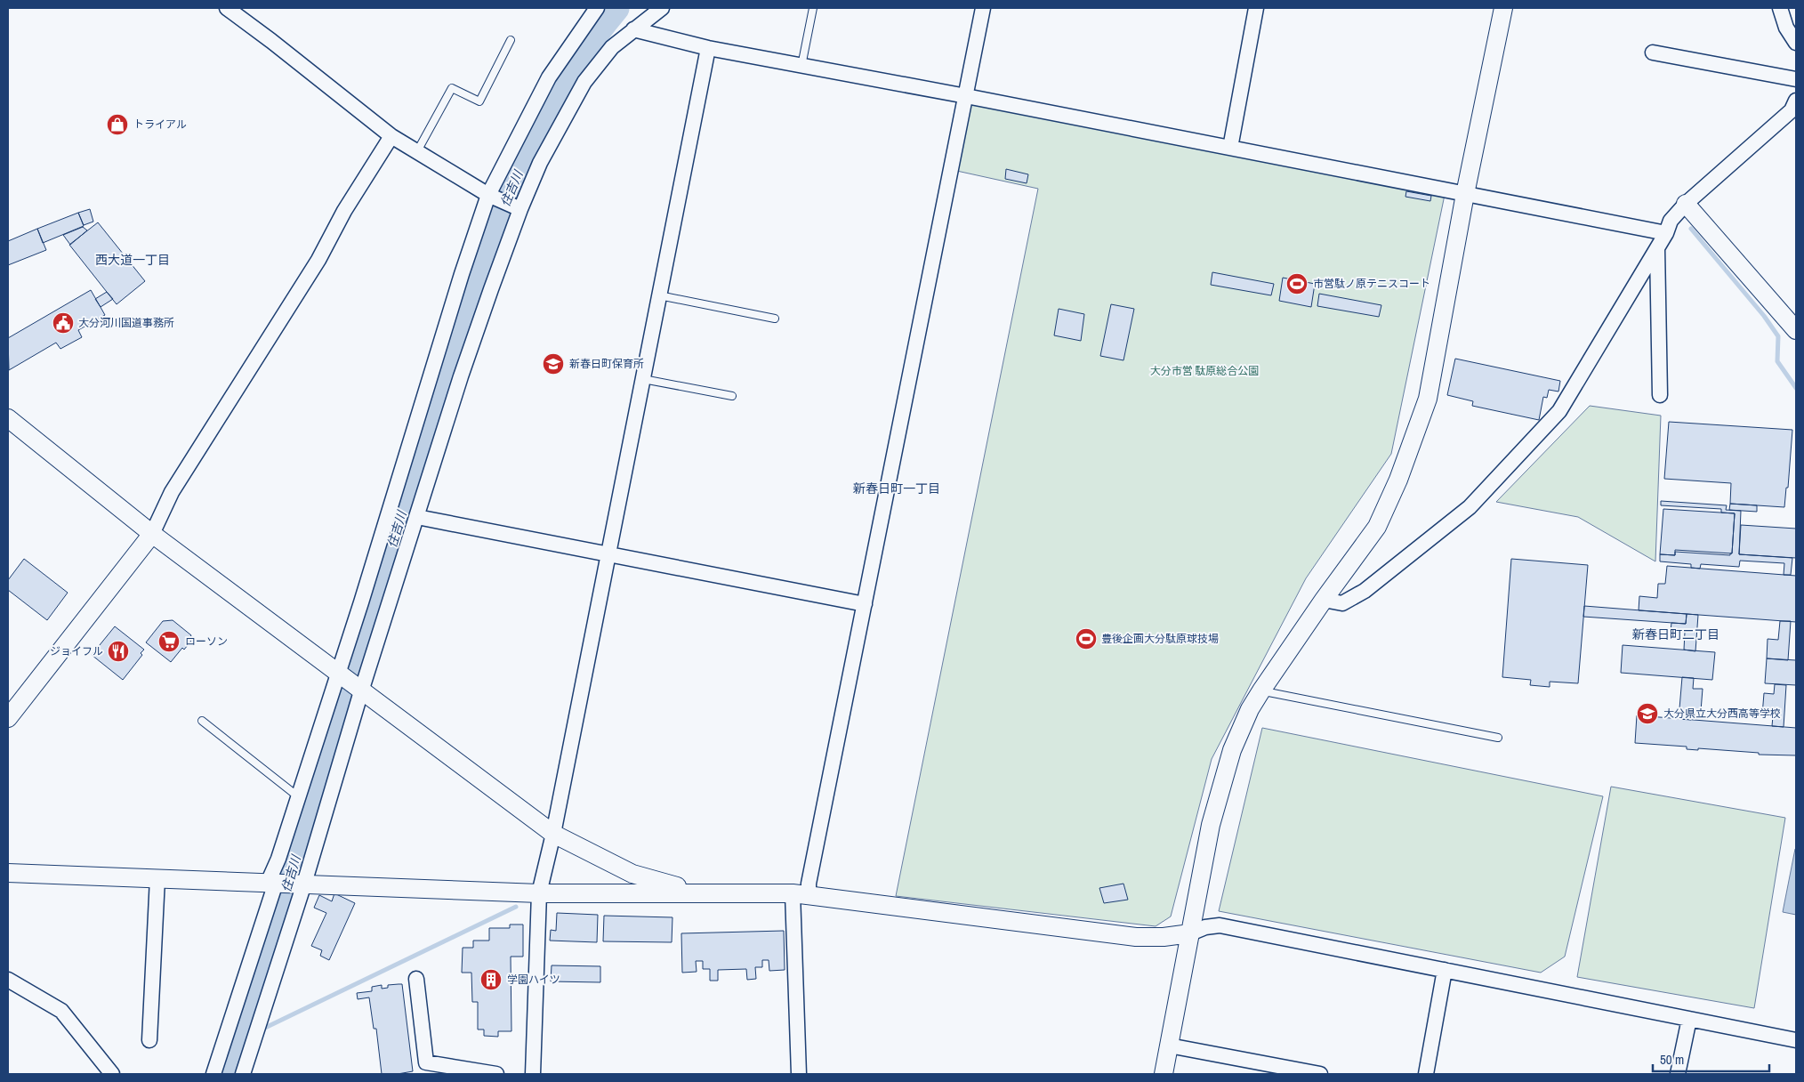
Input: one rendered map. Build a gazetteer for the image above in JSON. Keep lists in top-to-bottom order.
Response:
{
  "districts": ["西大道一丁目", "新春日町一丁目", "新春日町二丁目"],
  "water": ["住吉川"],
  "parks": ["大分市営 駄原総合公園"],
  "places": {
    "shop": ["トライアル"],
    "sports": ["市営駄ノ原テニスコート", "豊後企画大分駄原球技場"],
    "public building": ["大分河川国道事務所"],
    "school or university": ["新春日町保育所", "大分県立大分西高等学校"],
    "supermarket": ["ローソン"],
    "restaurant": ["ジョイフル"],
    "building": ["学園ハイツ"]
  },
  "scale_bar": "50 m"
}
